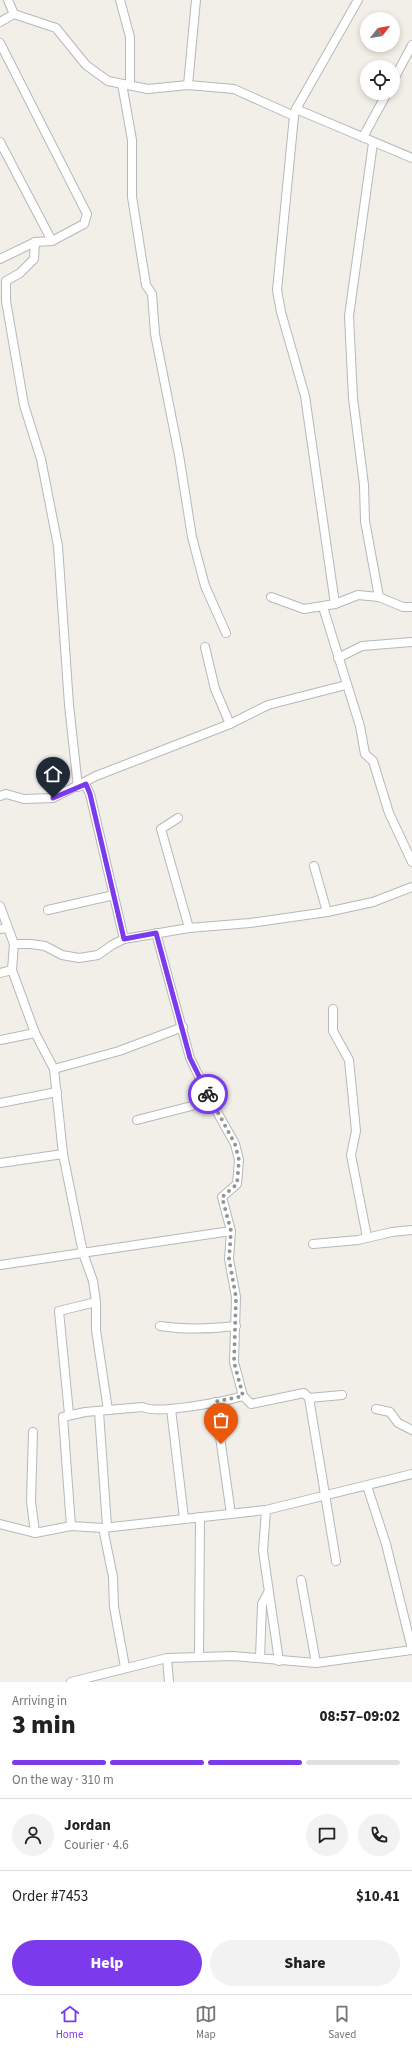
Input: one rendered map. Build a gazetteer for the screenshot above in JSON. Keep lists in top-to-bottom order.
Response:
{
  "north": "top right",
  "page": {
    "heading": ["3 min", "Arriving in", "08:57–09:02"],
    "panel": [
      "Jordan",
      "Courier · 4.6",
      "Order #7453",
      "$10.41"
    ],
    "bar": "On the way · 310 m",
    "buttons": ["Help", "Share"],
    "tabs": ["Home", "Map", "Saved"]
  }
}
